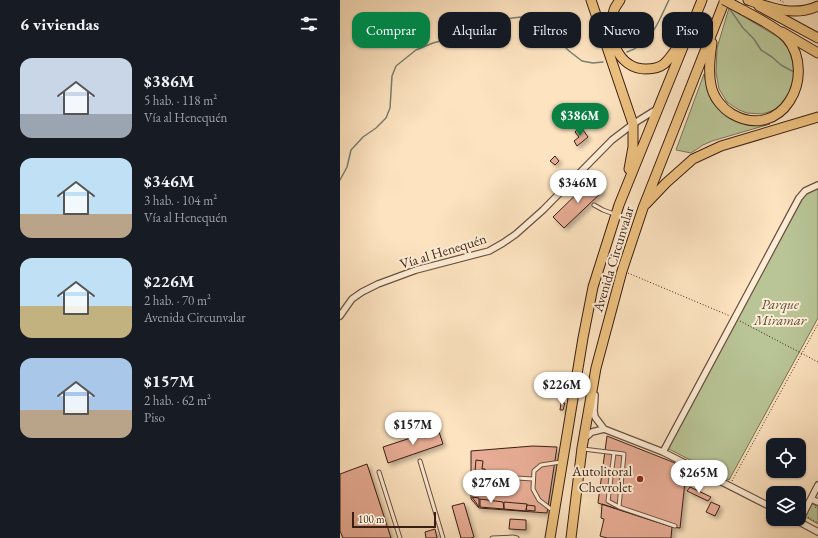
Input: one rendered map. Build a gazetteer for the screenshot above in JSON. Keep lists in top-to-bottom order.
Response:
{
  "streets": {
    "main road": ["Avenida Circunvalar"],
    "street": ["Vía al Henequén"]
  },
  "crossings": [
    ["Vía al Henequén", "Avenida Circunvalar"]
  ],
  "parks": ["Parque Miramar"],
  "places": ["Autolitoral Chevrolet"],
  "scale_bar": "100 m",
  "page": {
    "heading": "6 viviendas",
    "chip": [
      "Comprar",
      "Alquilar",
      "Filtros",
      "Nuevo",
      "Piso"
    ],
    "list": [
      {
        "name": "$386M",
        "note": "5 hab. · 118 m² · Vía al Henequén"
      },
      {
        "name": "$346M",
        "note": "3 hab. · 104 m² · Vía al Henequén"
      },
      {
        "name": "$226M",
        "note": "2 hab. · 70 m² · Avenida Circunvalar"
      },
      {
        "name": "$157M",
        "note": "2 hab. · 62 m² · Piso"
      }
    ],
    "price": [
      "$386M",
      "$346M",
      "$226M",
      "$157M",
      "$265M",
      "$276M"
    ],
    "scale": "100 m"
  }
}
